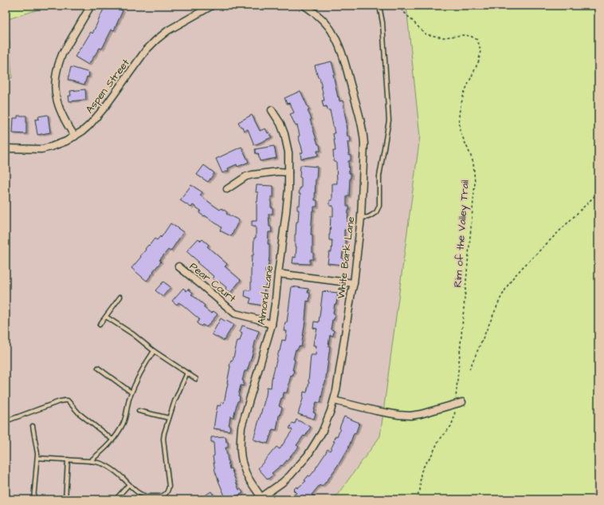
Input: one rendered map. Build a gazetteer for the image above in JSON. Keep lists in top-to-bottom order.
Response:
{
  "streets": {
    "street": [
      "Aspen Street",
      "White Bark Lane",
      "Pear Court",
      "Almond Lane"
    ],
    "path": ["Rim of the Valley Trail"]
  },
  "crossings": [
    ["White Bark Lane", "Almond Lane"],
    ["Pear Court", "Almond Lane"]
  ]
}
